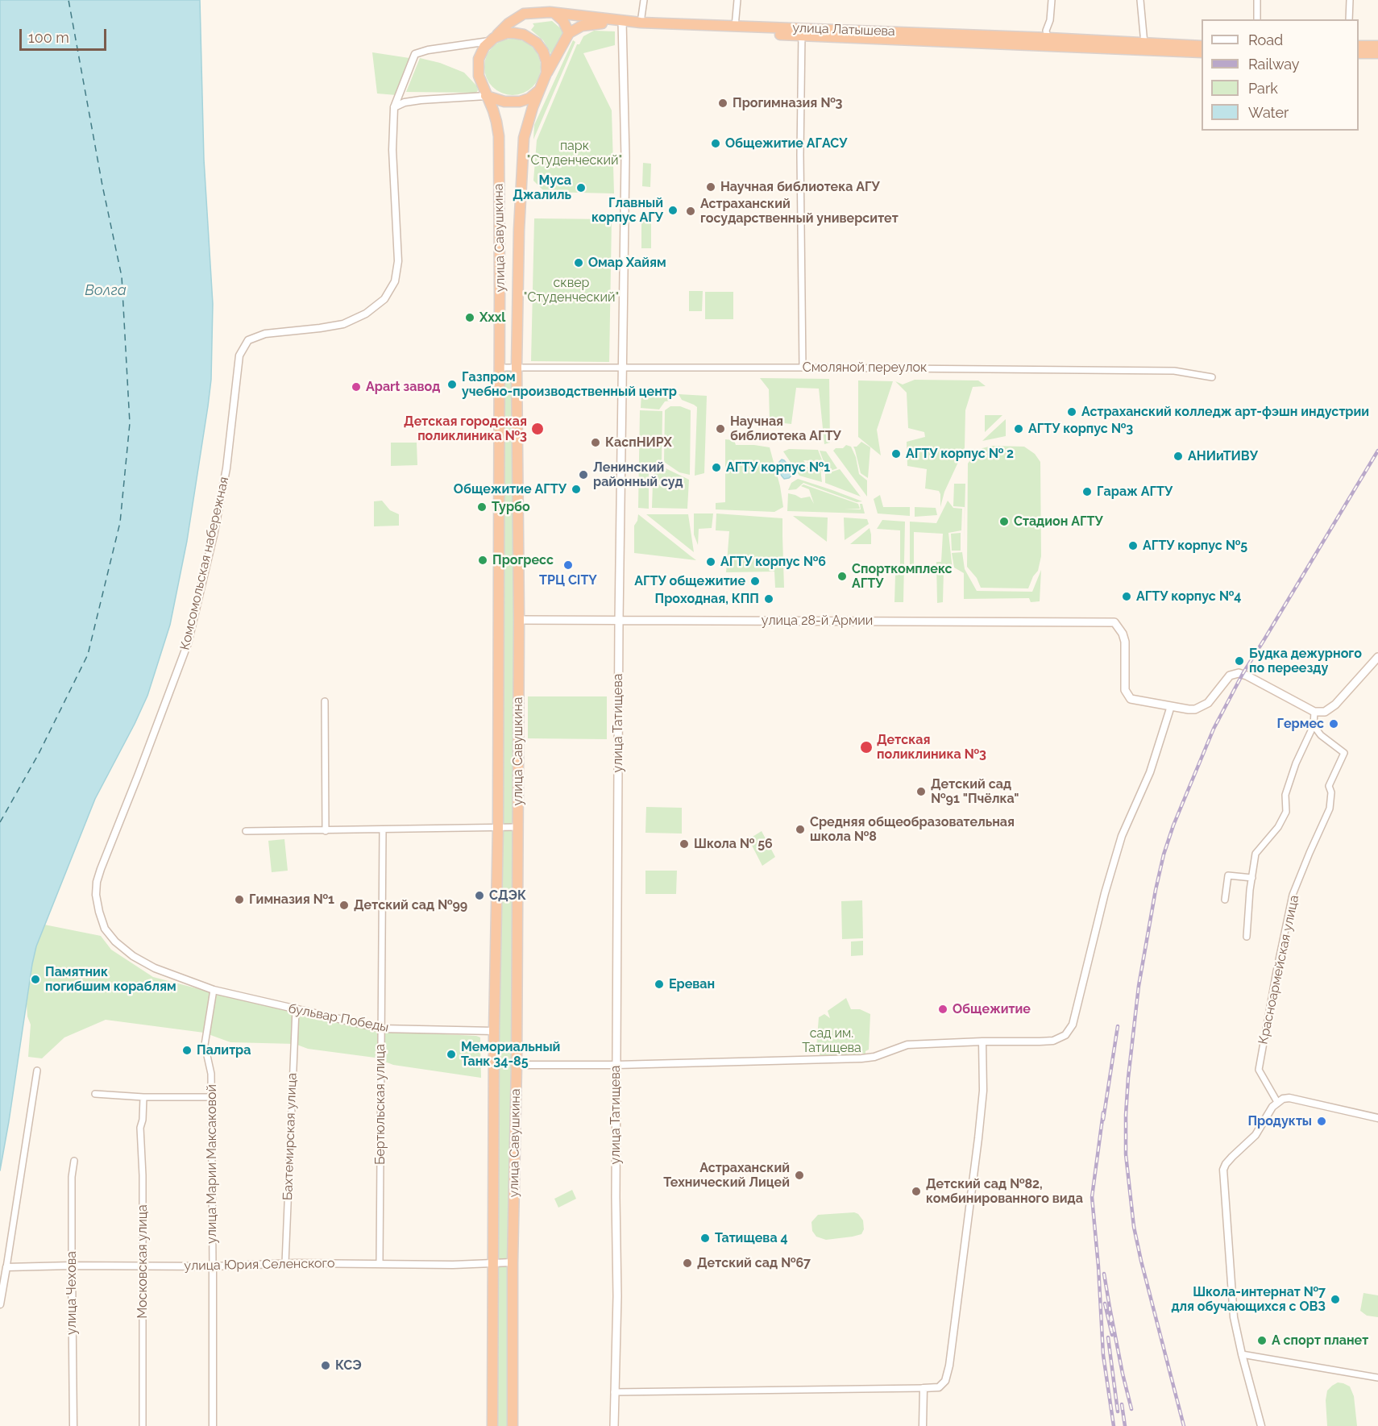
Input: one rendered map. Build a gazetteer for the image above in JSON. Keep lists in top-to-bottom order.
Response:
{
  "streets": {
    "highway": ["улица Латышева", "улица Савушкина"],
    "main road": ["улица 28-й Армии", "улица Татищева"],
    "street": [
      "Смоляной переулок",
      "Комсомольская набережная",
      "Красноармейская улица",
      "бульвар Победы",
      "Бертюльская улица",
      "Бахтемирская улица",
      "улица Марии Максаковой",
      "Московская улица",
      "улица Юрия Селенского",
      "улица Чехова"
    ]
  },
  "crossings": [
    ["улица Латышева", "улица Савушкина"],
    ["улица Латышева", "улица Татищева"],
    ["улица Савушкина", "Смоляной переулок"],
    ["улица Савушкина", "улица 28-й Армии"],
    ["улица Савушкина", "бульвар Победы"],
    ["улица Савушкина", "улица Юрия Селенского"],
    ["Смоляной переулок", "улица Татищева"],
    ["Комсомольская набережная", "бульвар Победы"],
    ["Комсомольская набережная", "улица Марии Максаковой"],
    ["улица 28-й Армии", "улица Татищева"],
    ["бульвар Победы", "Бертюльская улица"],
    ["бульвар Победы", "Бахтемирская улица"],
    ["бульвар Победы", "улица Марии Максаковой"],
    ["Бертюльская улица", "улица Юрия Селенского"],
    ["Бахтемирская улица", "улица Юрия Селенского"],
    ["улица Марии Максаковой", "улица Юрия Селенского"],
    ["Московская улица", "улица Юрия Селенского"],
    ["улица Юрия Селенского", "улица Чехова"]
  ],
  "water": ["Волга"],
  "parks": ["парк \"Студенческий\"", "сквер \"Студенческий\"", "сад им. Татищева"],
  "places": [
    "Прогимназия №3",
    "Общежитие АГАСУ",
    "Научная библиотека АГУ",
    "Муса Джалиль",
    "Главный корпус АГУ",
    "Астраханский государственный университет",
    "Омар Хайям",
    "Xxxl",
    "Газпром учебно-производственный центр",
    "Apart завод",
    "Астраханский колледж арт-фэшн индустрии",
    "Детская городская поликлиника №3",
    "Научная библиотека АГТУ",
    "АГТУ корпус №3",
    "КаспНИРХ",
    "АГТУ корпус № 2",
    "АНИиТИВУ",
    "АГТУ корпус №1",
    "Ленинский районный суд",
    "Общежитие АГТУ",
    "Гараж АГТУ",
    "Турбо",
    "Стадион АГТУ",
    "АГТУ корпус №5",
    "Прогресс",
    "АГТУ корпус №6",
    "ТРЦ CITY",
    "Спорткомплекс АГТУ",
    "АГТУ общежитие",
    "АГТУ корпус №4",
    "Проходная, КПП",
    "Будка дежурного по переезду",
    "Гермес",
    "Детская поликлиника №3",
    "Детский сад №91 \"Пчёлка\"",
    "Средняя общеобразовательная школа №8",
    "Школа № 56",
    "СДЭК",
    "Гимназия №1",
    "Детский сад №99",
    "Памятник погибшим кораблям",
    "Ереван",
    "Общежитие",
    "Палитра",
    "Мемориальный Танк 34-85",
    "Продукты",
    "Астраханский Технический Лицей",
    "Детский сад №82, комбинированного вида",
    "Татищева 4",
    "Детский сад №67",
    "Школа-интернат №7 для обучающихся с ОВЗ",
    "А спорт планет",
    "КСЭ"
  ],
  "legend": [
    "Road",
    "Railway",
    "Park",
    "Water"
  ],
  "scale_bar": "100 m"
}
